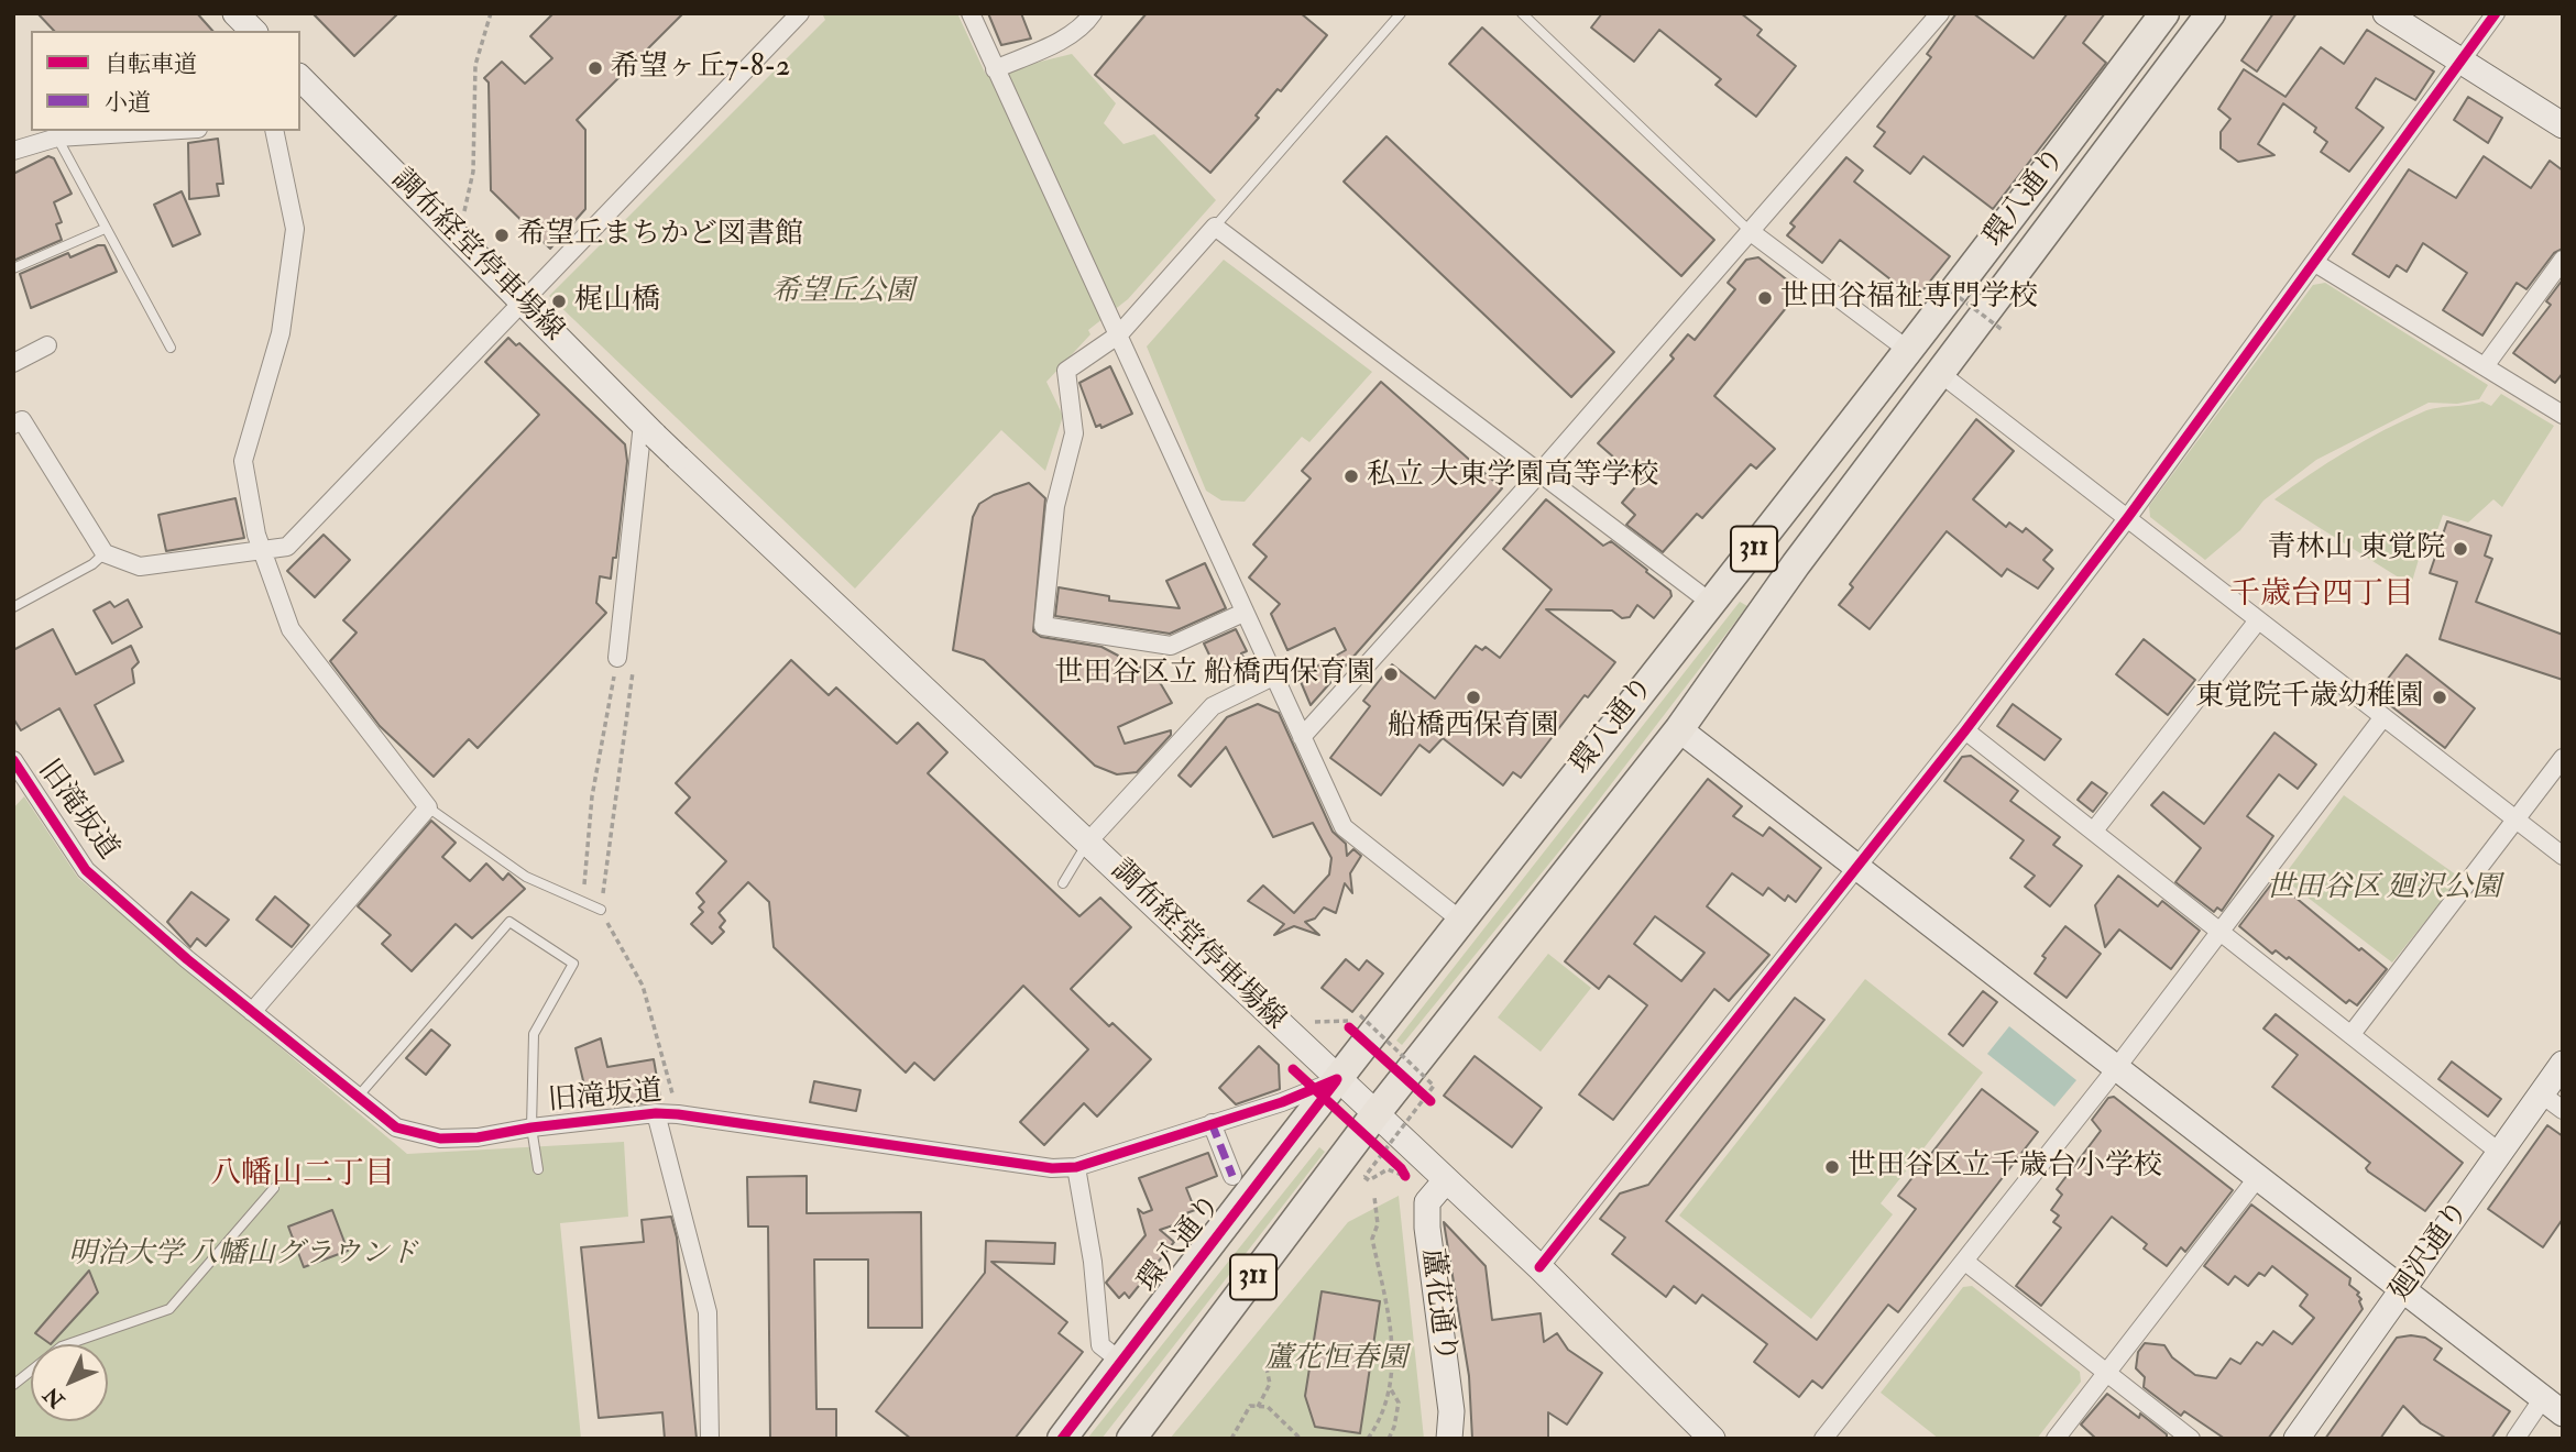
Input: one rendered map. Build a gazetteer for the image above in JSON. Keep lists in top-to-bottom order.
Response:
{
  "streets": {
    "main road": ["環八通り", "311"],
    "street": [
      "調布経堂停車場線",
      "旧滝坂道",
      "廻沢通り",
      "蘆花通り"
    ]
  },
  "crossings": [
    ["環八通り", "調布経堂停車場線"],
    ["環八通り", "旧滝坂道"],
    ["調布経堂停車場線", "旧滝坂道"],
    ["調布経堂停車場線", "蘆花通り"]
  ],
  "districts": ["千歳台四丁目", "八幡山二丁目"],
  "parks": [
    "希望丘公園",
    "世田谷区 廻沢公園",
    "明治大学 八幡山グラウンド",
    "蘆花恒春園"
  ],
  "places": [
    "希望ヶ丘7-8-2",
    "希望丘まちかど図書館",
    "世田谷福祉専門学校",
    "梶山橋",
    "私立 大東学園高等学校",
    "青林山 東覚院",
    "世田谷区立 船橋西保育園",
    "船橋西保育園",
    "東覚院千歳幼稚園",
    "世田谷区立千歳台小学校"
  ],
  "legend": ["自転車道", "小道"],
  "north": "bottom left"
}
